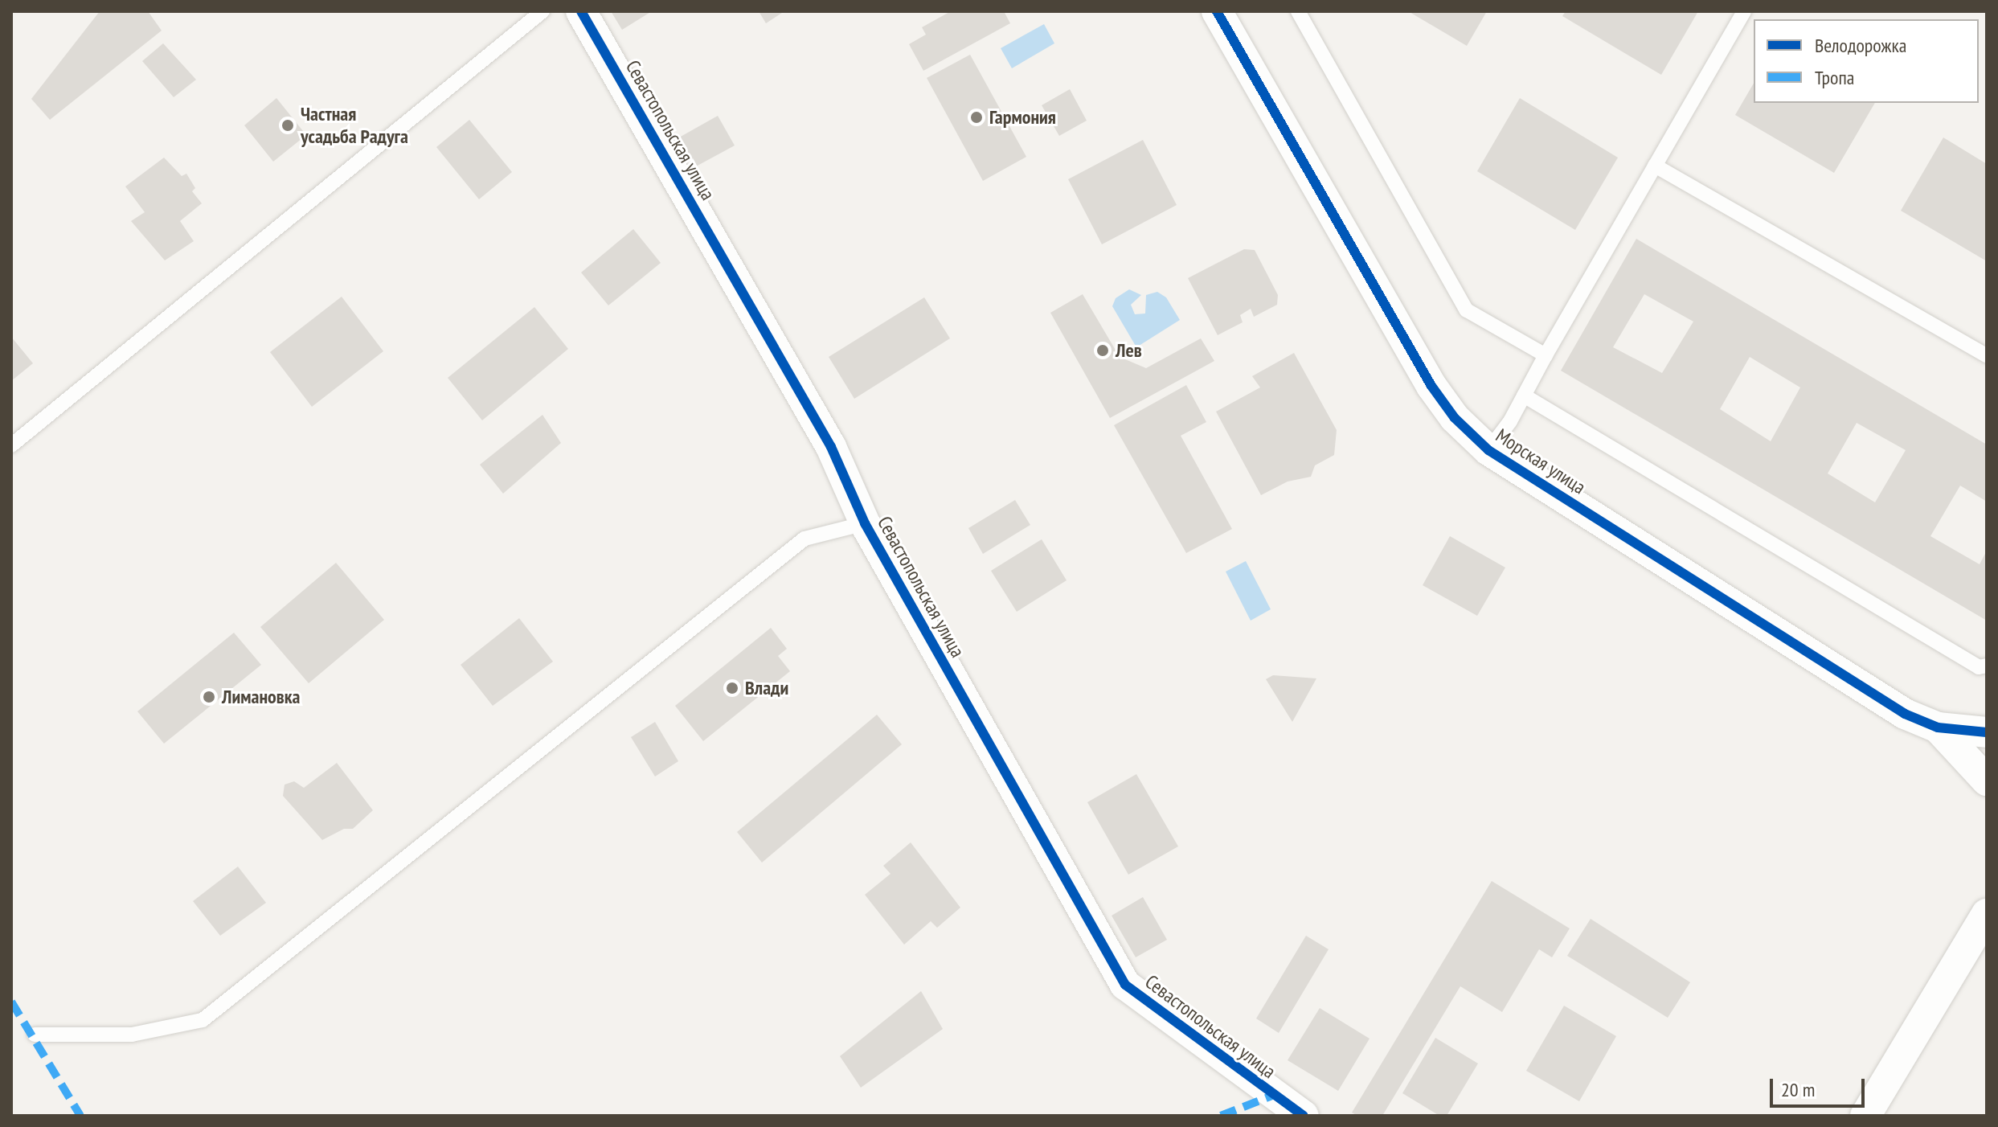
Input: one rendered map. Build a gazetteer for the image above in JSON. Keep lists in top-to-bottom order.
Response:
{
  "streets": {
    "street": ["Севастопольская улица", "Морская улица"]
  },
  "places": [
    "Гармония",
    "Частная усадьба Радуга",
    "Лев",
    "Влади",
    "Лимановка"
  ],
  "legend": ["Велодорожка", "Тропа"],
  "scale_bar": "20 m"
}
